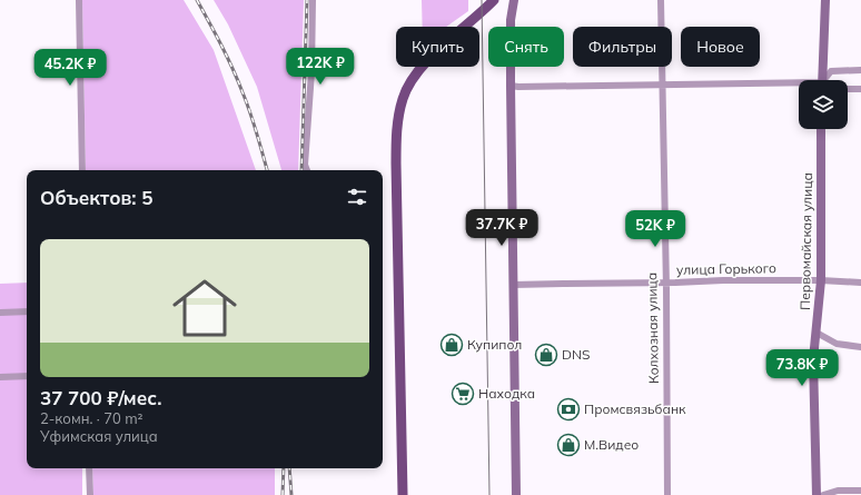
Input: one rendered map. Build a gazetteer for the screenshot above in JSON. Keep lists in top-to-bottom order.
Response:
{
  "streets": {
    "street": ["Первомайская улица", "улица Горького", "Колхозная улица"]
  },
  "crossings": [
    ["Первомайская улица", "улица Горького"],
    ["улица Горького", "Колхозная улица"]
  ],
  "places": {
    "shop": ["Купипол", "DNS", "М.Видео"],
    "supermarket": ["Находка"],
    "bank": ["Промсвязьбанк"]
  },
  "page": {
    "chip": [
      "Купить",
      "Снять",
      "Фильтры",
      "Новое"
    ],
    "price": [
      "122K ₽",
      "45.2K ₽",
      "37.7K ₽",
      "52K ₽",
      "73.8K ₽"
    ],
    "heading": "Объектов: 5",
    "list": [
      {
        "name": "37 700 ₽/мес.",
        "note": "2-комн. · 70 m² · Уфимская улица"
      }
    ]
  }
}
